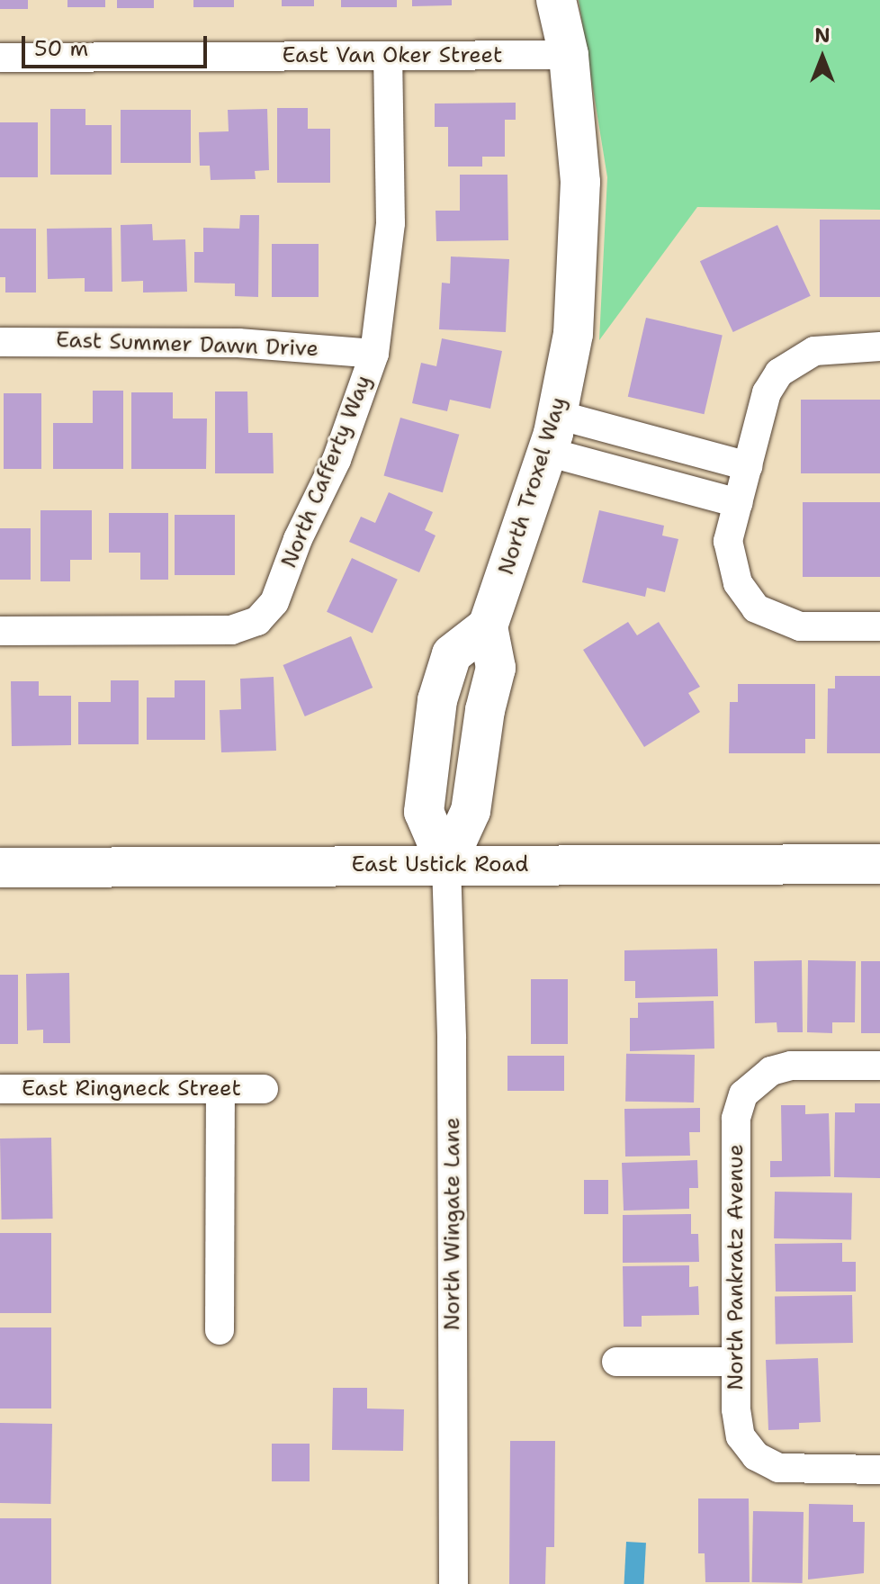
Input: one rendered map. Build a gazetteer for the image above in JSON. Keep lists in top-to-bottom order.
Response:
{
  "streets": {
    "street": [
      "East Van Oker Street",
      "East Summer Dawn Drive",
      "North Cafferty Way",
      "North Troxel Way",
      "East Ustick Road",
      "East Ringneck Street",
      "North Wingate Lane",
      "North Pankratz Avenue"
    ]
  },
  "crossings": [
    ["East Van Oker Street", "North Cafferty Way"],
    ["East Van Oker Street", "North Troxel Way"],
    ["East Summer Dawn Drive", "North Cafferty Way"],
    ["North Troxel Way", "East Ustick Road"],
    ["North Troxel Way", "North Wingate Lane"],
    ["East Ustick Road", "North Wingate Lane"]
  ],
  "scale_bar": "50 m",
  "north": "top"
}
